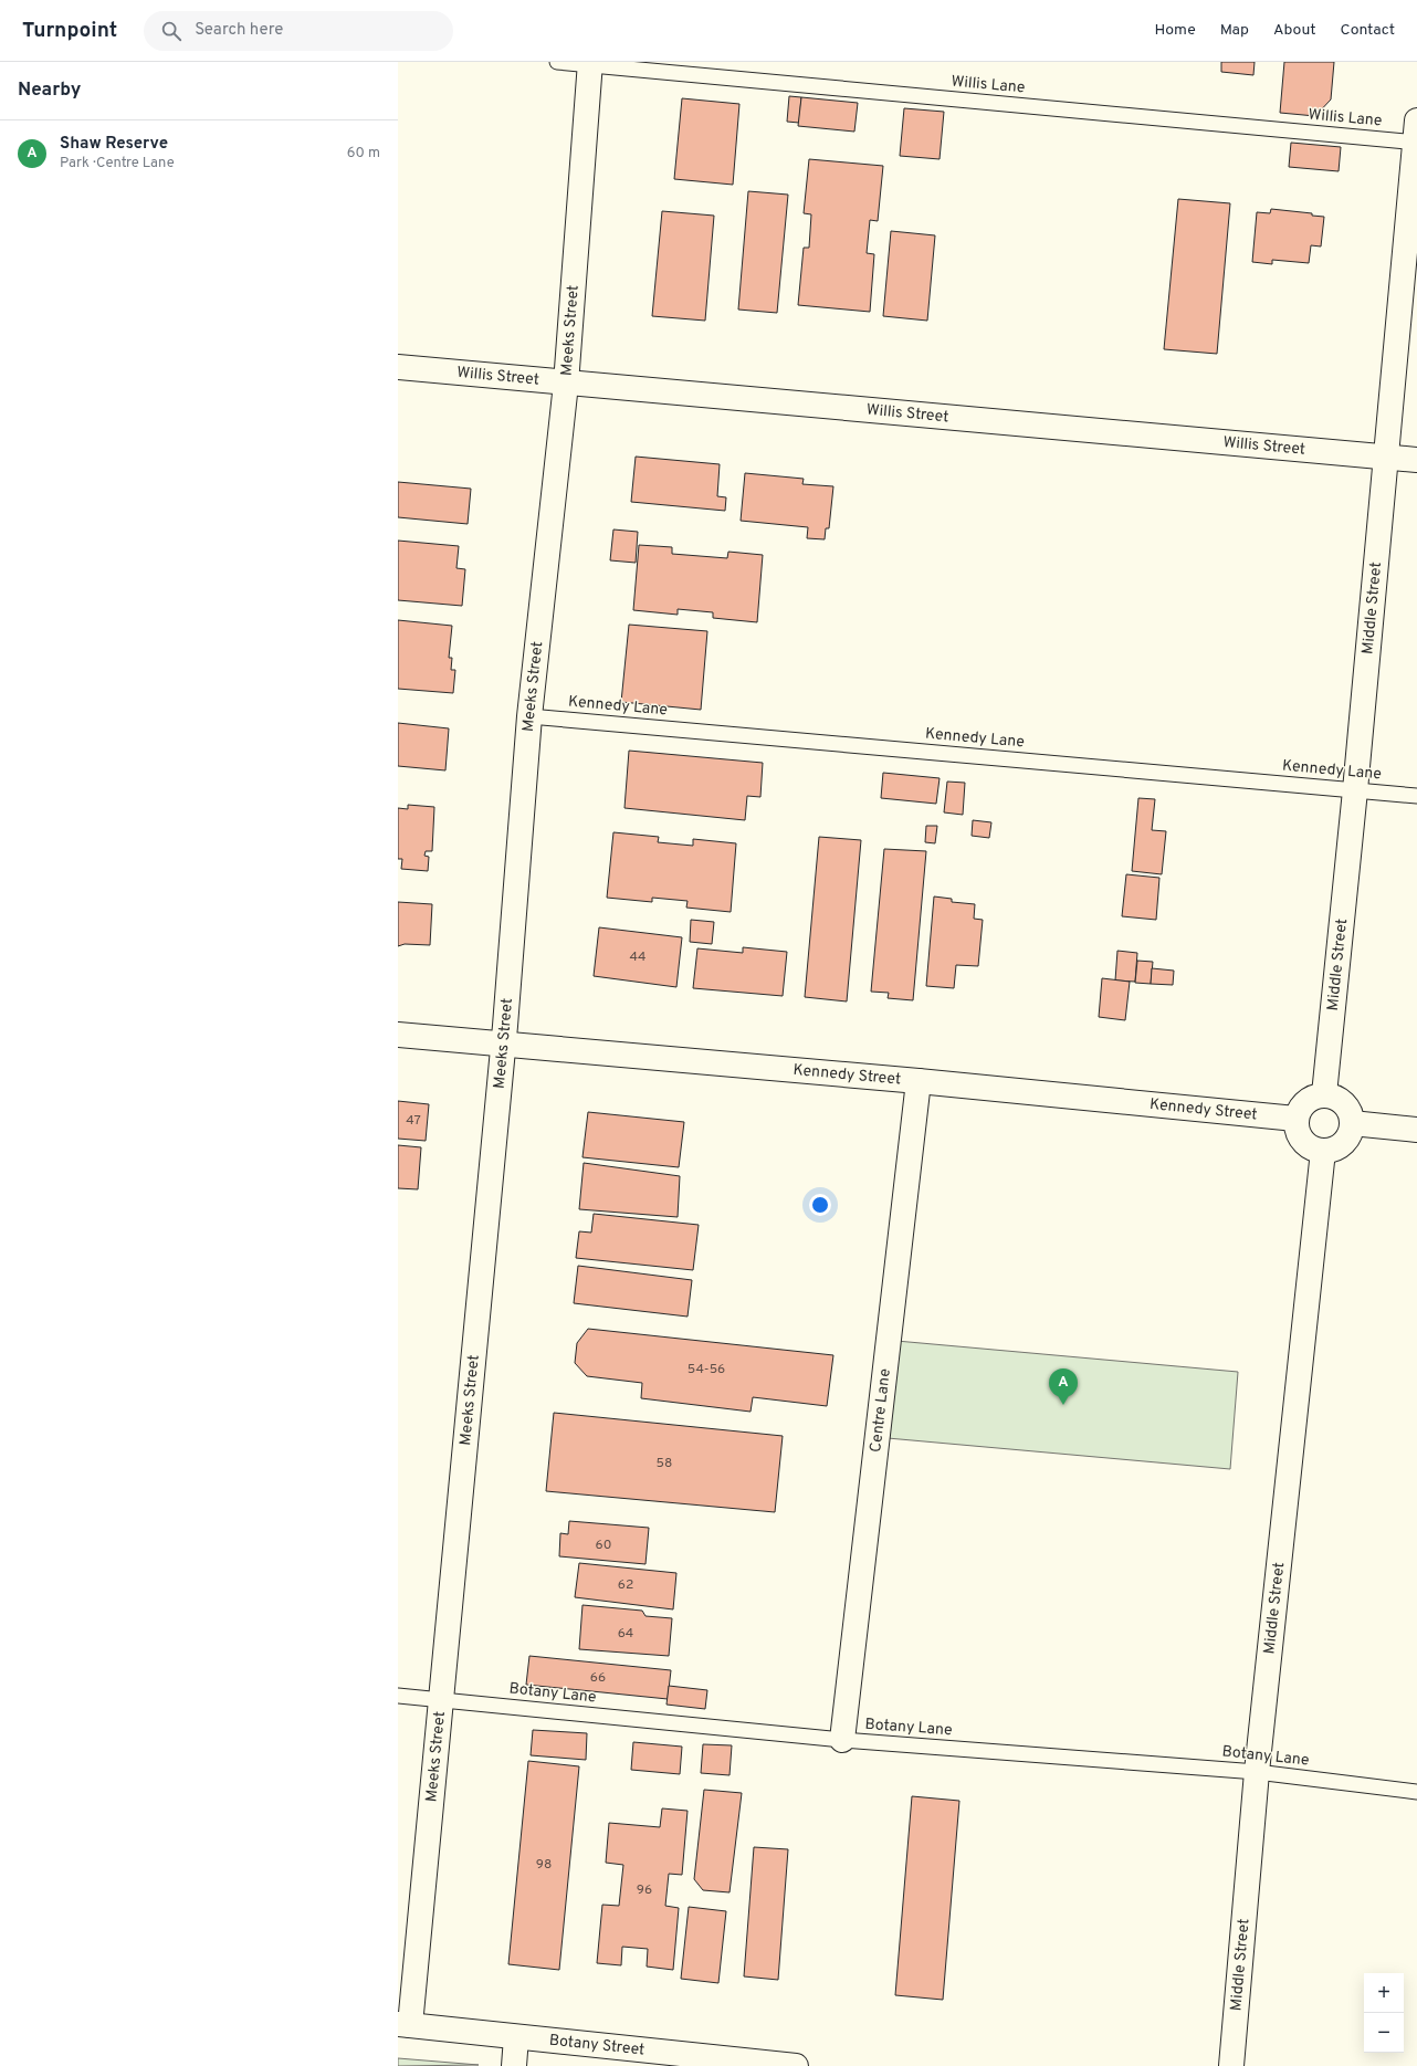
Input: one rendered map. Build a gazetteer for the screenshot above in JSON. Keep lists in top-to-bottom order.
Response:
{
  "streets": {
    "street": [
      "Meeks Street",
      "Willis Street",
      "Middle Street",
      "Kennedy Street",
      "Centre Lane",
      "Botany Street"
    ],
    "lane": ["Willis Lane", "Kennedy Lane", "Botany Lane"]
  },
  "crossings": [
    ["Willis Lane", "Meeks Street"],
    ["Willis Lane", "Middle Street"],
    ["Meeks Street", "Willis Street"],
    ["Meeks Street", "Kennedy Lane"],
    ["Meeks Street", "Kennedy Street"],
    ["Meeks Street", "Botany Lane"],
    ["Meeks Street", "Botany Street"],
    ["Willis Street", "Middle Street"],
    ["Middle Street", "Kennedy Lane"],
    ["Middle Street", "Kennedy Street"],
    ["Middle Street", "Botany Lane"],
    ["Kennedy Street", "Centre Lane"],
    ["Centre Lane", "Botany Lane"]
  ],
  "house_numbers": [
    "44",
    "47",
    "54-56",
    "58",
    "60",
    "62",
    "64",
    "66",
    "98",
    "96"
  ],
  "page": {
    "header": "Turnpoint",
    "search": "Search here",
    "nav": [
      "Home",
      "Map",
      "About",
      "Contact"
    ],
    "heading": "Nearby",
    "list": [
      {
        "mark": "A",
        "name": "Shaw Reserve",
        "note": "Park · Centre Lane",
        "value": "60 m"
      }
    ],
    "pins": "A",
    "map_buttons": ["+", "−"]
  }
}
